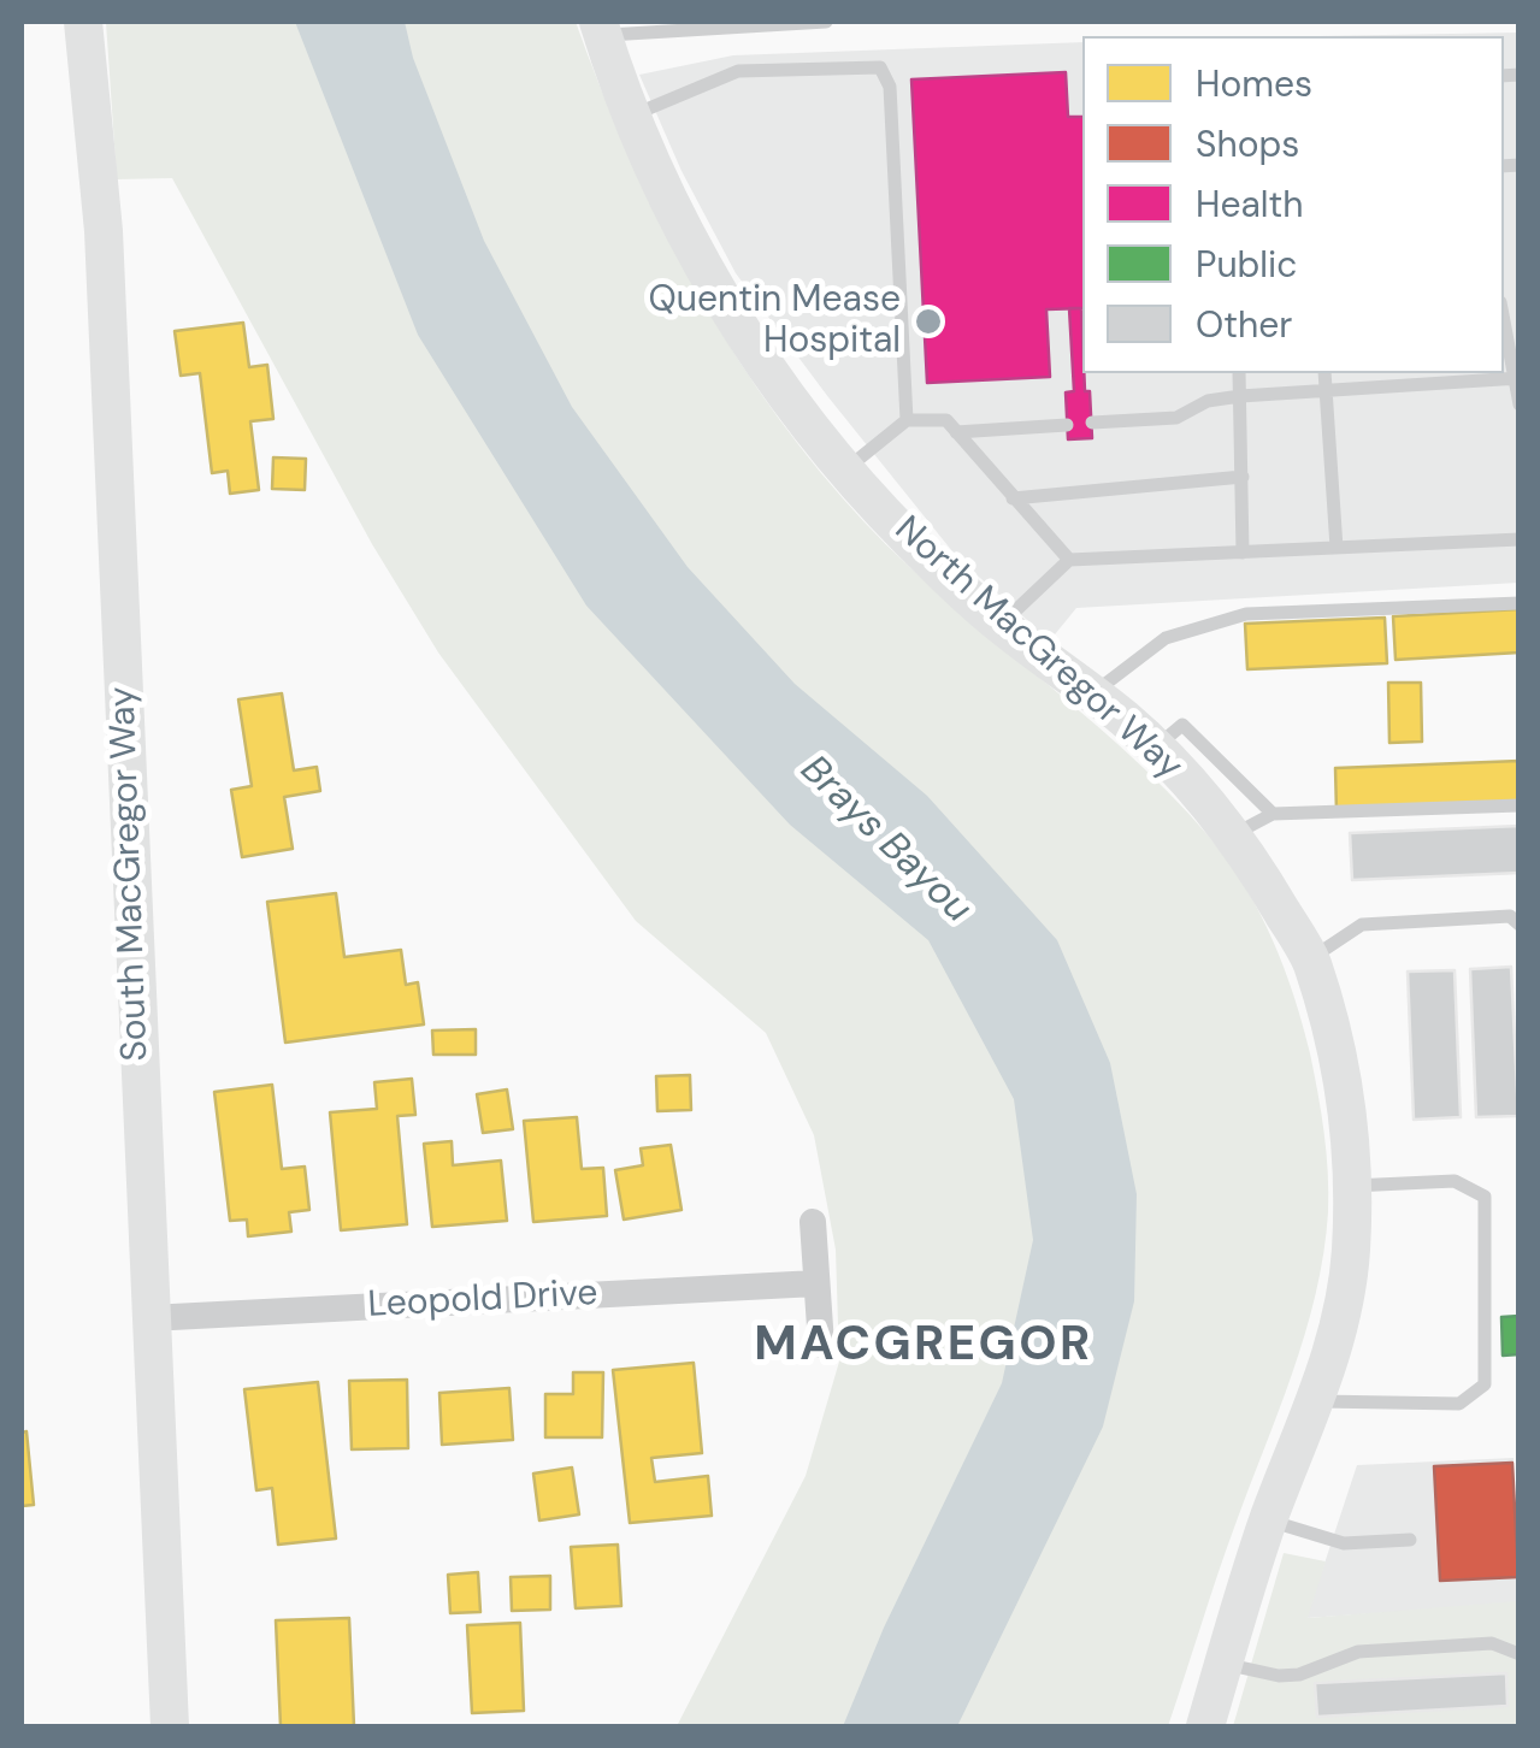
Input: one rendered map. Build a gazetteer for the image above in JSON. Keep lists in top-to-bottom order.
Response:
{
  "streets": {
    "main road": ["North MacGregor Way", "South MacGregor Way"],
    "street": ["Leopold Drive"]
  },
  "crossings": [
    ["South MacGregor Way", "Leopold Drive"]
  ],
  "districts": ["MACGREGOR"],
  "water": ["Brays Bayou"],
  "places": ["Quentin Mease Hospital"],
  "legend": [
    "Homes",
    "Shops",
    "Health",
    "Public",
    "Other"
  ]
}
